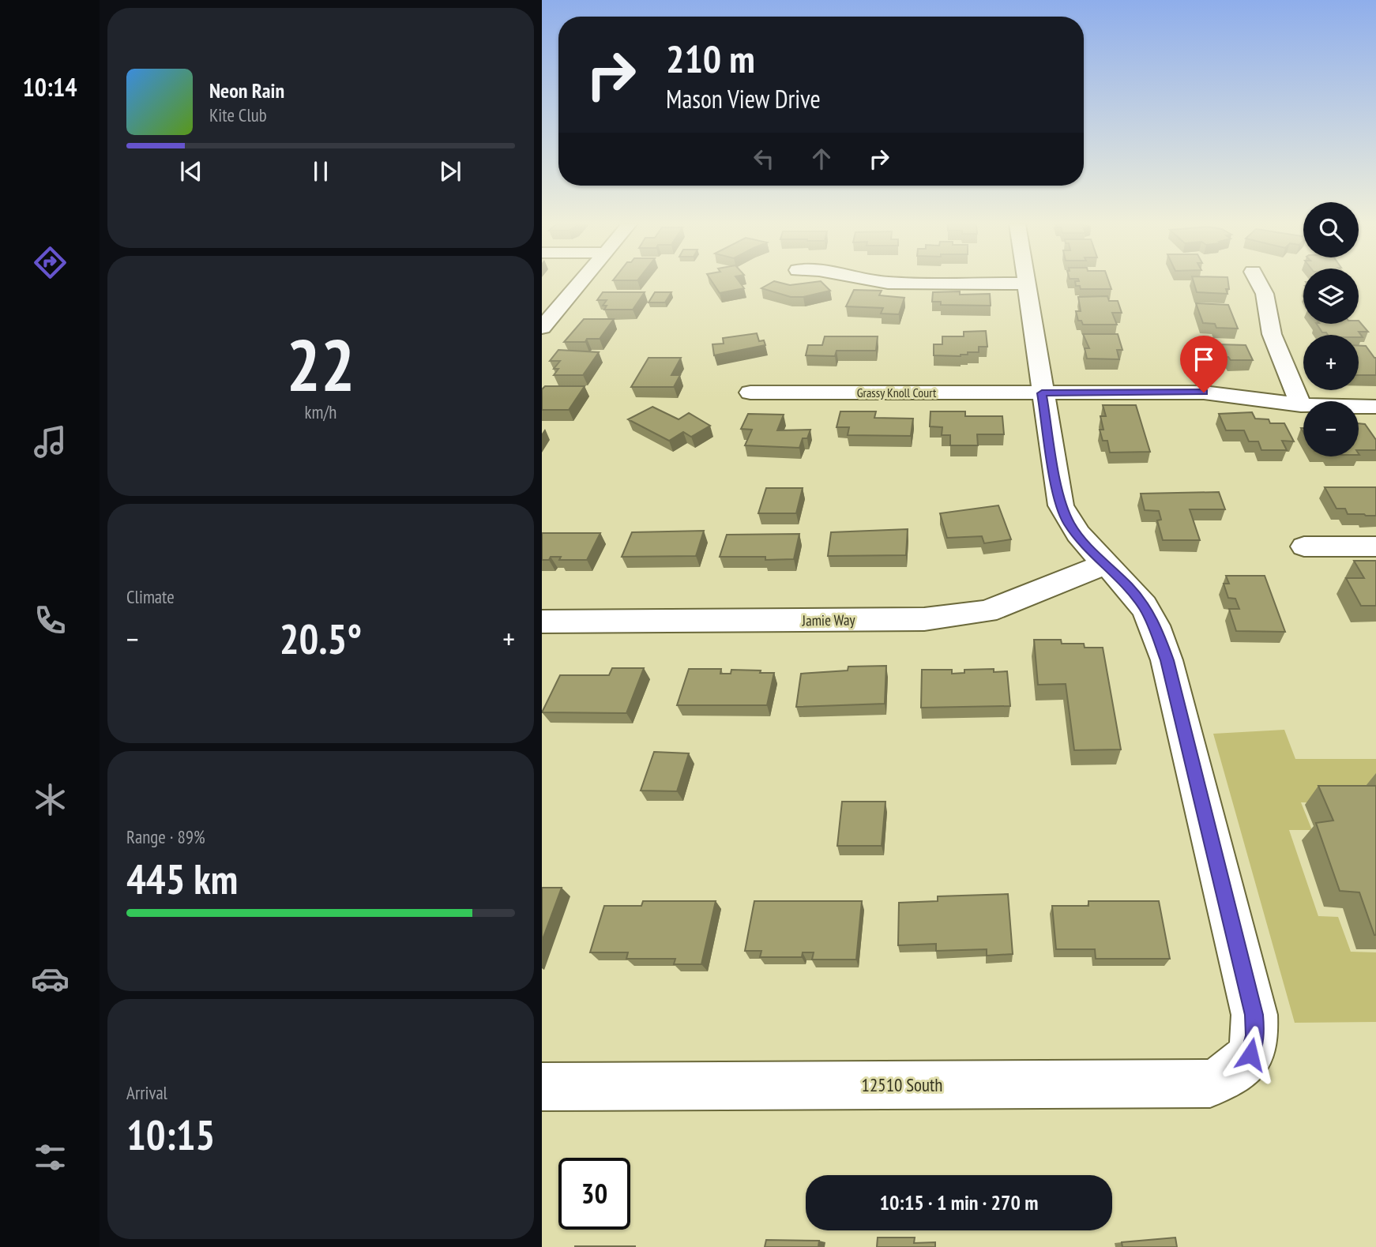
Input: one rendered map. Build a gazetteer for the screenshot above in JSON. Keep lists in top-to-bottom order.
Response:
{
  "streets": {
    "street": ["Grassy Knoll Court", "Jamie Way", "12510 South"]
  },
  "crossings": [
    ["Jamie Way", "12510 South"]
  ],
  "page": {
    "tabs": "10:14",
    "turn": ["210 m", "Mason View Drive"],
    "song": ["Neon Rain", "Kite Club"],
    "map_buttons": ["+", "−"],
    "tile": [
      ["22", "km/h"],
      "Climate",
      ["Range · 89%", "445 km"],
      ["Arrival", "10:15"]
    ],
    "heat": ["−", "20.5°", "+"],
    "limit": "30",
    "trip": "10:15 · 1 min · 270 m"
  }
}
